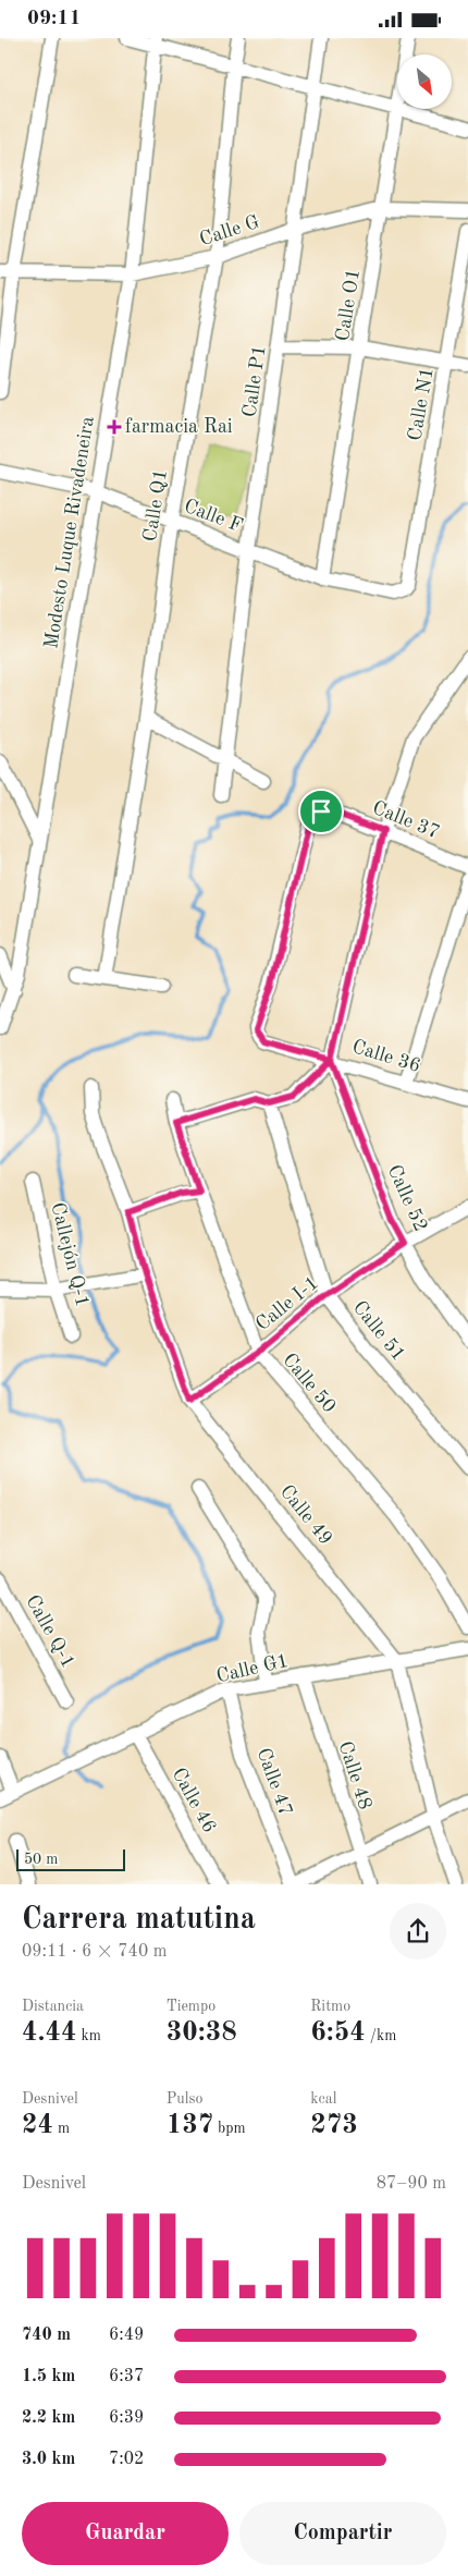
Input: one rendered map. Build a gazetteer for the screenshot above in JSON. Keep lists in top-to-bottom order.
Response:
{
  "streets": {
    "street": [
      "Calle G",
      "Calle O1",
      "Calle P1",
      "Calle N1",
      "Calle Q1",
      "Calle F",
      "Modesto Luque Rivadeneira",
      "Calle 37",
      "Calle 36",
      "Calle 52",
      "Callejón Q-1",
      "Calle I-1",
      "Calle 51",
      "Calle 50",
      "Calle 49",
      "Calle Q-1",
      "Calle G1",
      "Calle 48",
      "Calle 47",
      "Calle 46"
    ]
  },
  "crossings": [
    ["Calle G", "Calle O1"],
    ["Calle G", "Calle P1"],
    ["Calle G", "Calle Q1"],
    ["Calle G", "Modesto Luque Rivadeneira"],
    ["Calle O1", "Calle F"],
    ["Calle P1", "Calle F"],
    ["Calle N1", "Calle F"],
    ["Calle Q1", "Calle F"],
    ["Calle F", "Modesto Luque Rivadeneira"],
    ["Calle 37", "Calle 36"],
    ["Calle 36", "Calle 52"],
    ["Calle 52", "Calle I-1"],
    ["Calle I-1", "Calle 51"],
    ["Calle I-1", "Calle 50"],
    ["Calle I-1", "Calle 49"],
    ["Calle 49", "Calle G1"],
    ["Calle G1", "Calle 48"],
    ["Calle G1", "Calle 47"],
    ["Calle G1", "Calle 46"]
  ],
  "places": {
    "health": ["farmacia Rai"]
  },
  "scale_bar": "50 m",
  "north": "bottom right",
  "page": {
    "status": "09:11",
    "scale": "50 m",
    "heading": ["Carrera matutina", "09:11 · 6 × 740 m"],
    "stats": [
      ["Distancia", "4.44 km"],
      ["Tiempo", "30:38"],
      ["Ritmo", "6:54 /km"],
      ["Desnivel", "24 m"],
      ["Pulso", "137 bpm"],
      ["kcal", "273"]
    ],
    "chart": ["Desnivel", "87–90 m"],
    "list": [
      {
        "name": "740 m",
        "note": "6:49"
      },
      {
        "name": "1.5 km",
        "note": "6:37"
      },
      {
        "name": "2.2 km",
        "note": "6:39"
      },
      {
        "name": "3.0 km",
        "note": "7:02"
      }
    ],
    "buttons": ["Guardar", "Compartir"]
  }
}
